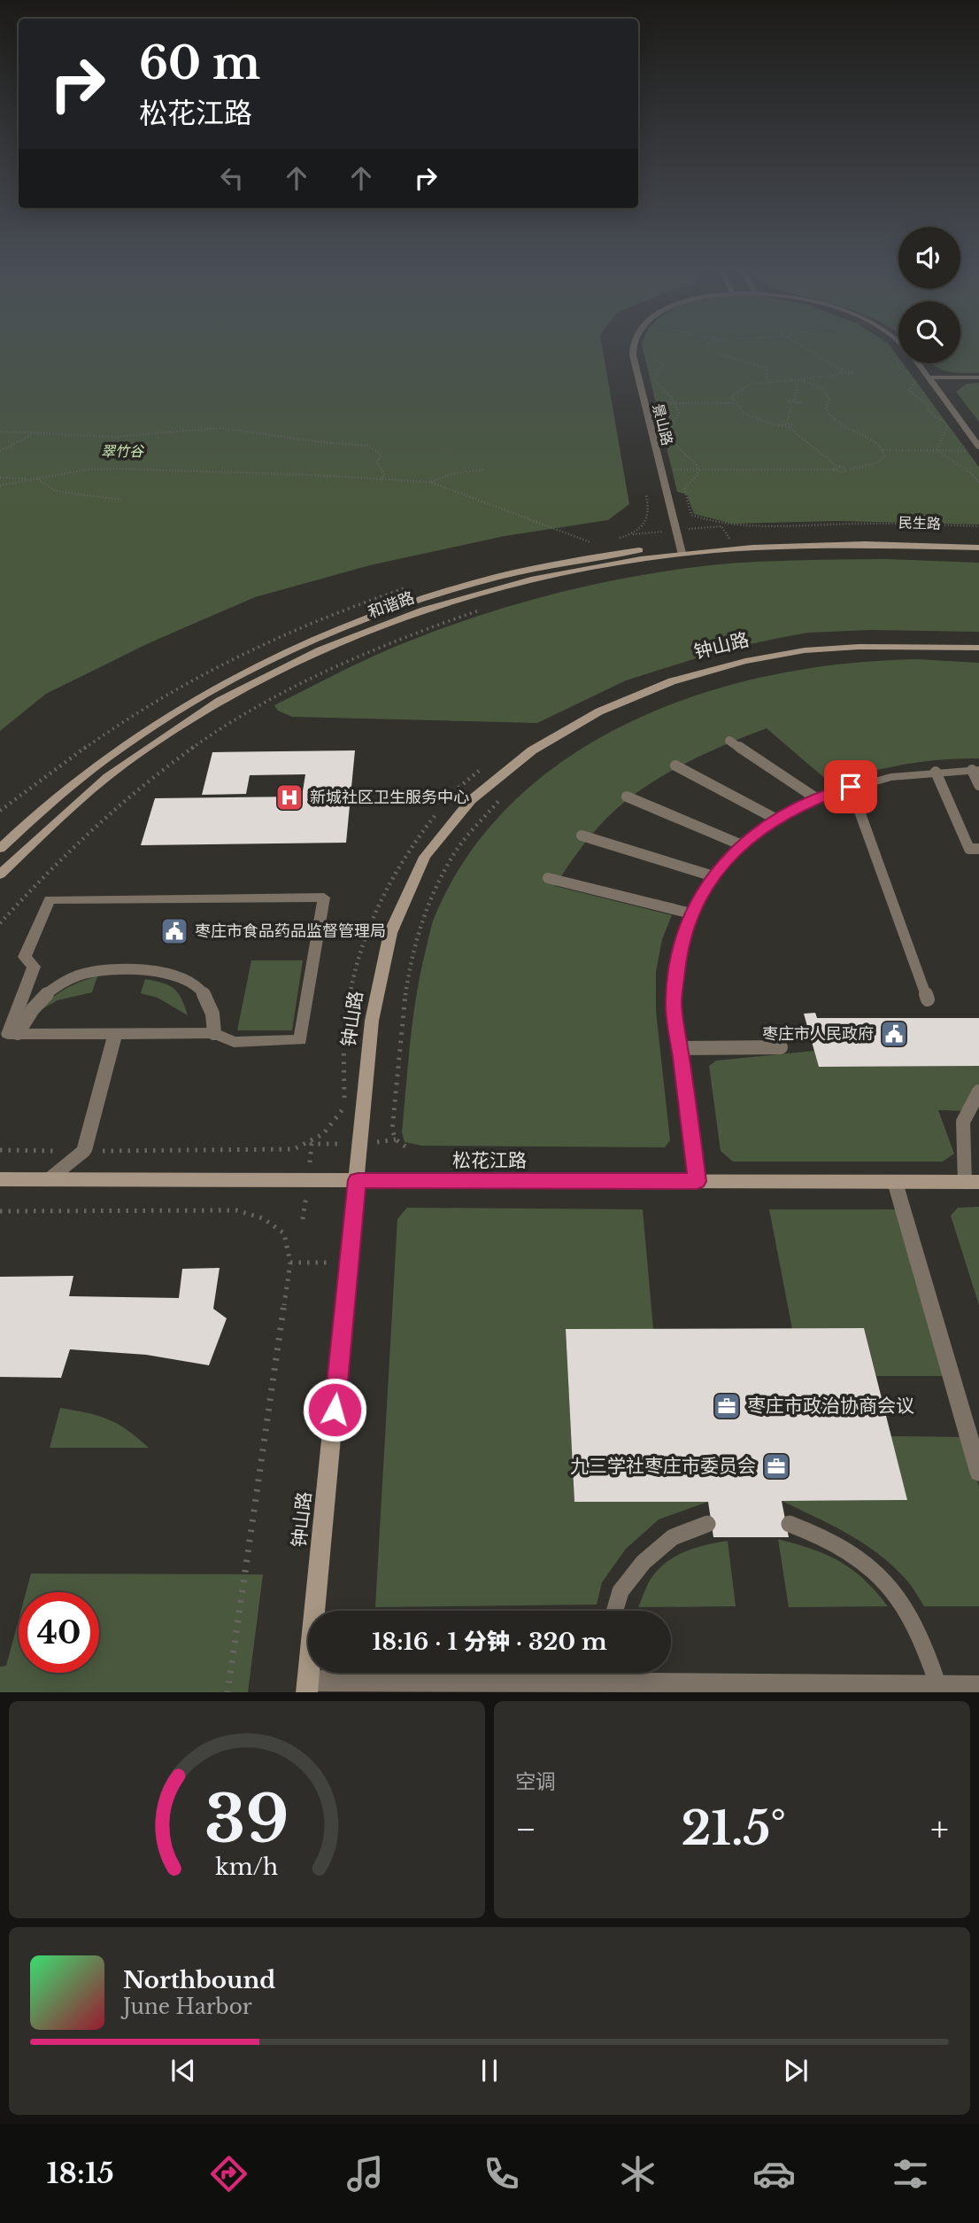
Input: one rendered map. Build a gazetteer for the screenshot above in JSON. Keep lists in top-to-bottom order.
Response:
{
  "streets": {
    "main road": [
      "民生路",
      "和谐路",
      "钟山路",
      "松花江路"
    ],
    "street": ["景山路"]
  },
  "crossings": [
    ["景山路", "和谐路"],
    ["民生路", "和谐路"],
    ["钟山路", "松花江路"]
  ],
  "parks": ["翠竹谷"],
  "places": {
    "hospital": ["新城社区卫生服务中心"],
    "public building": ["枣庄市食品药品监督管理局", "枣庄市人民政府"],
    "office": ["枣庄市政治协商会议", "九三学社枣庄市委员会"]
  },
  "page": {
    "turn": ["60 m", "松花江路"],
    "limit": "40",
    "trip": "18:16 · 1 分钟 · 320 m",
    "tile": "空调",
    "heat": ["−", "21.5°", "+"],
    "song": ["Northbound", "June Harbor"],
    "tabs": "18:15",
    "gauge": ["39", "km/h"]
  }
}
